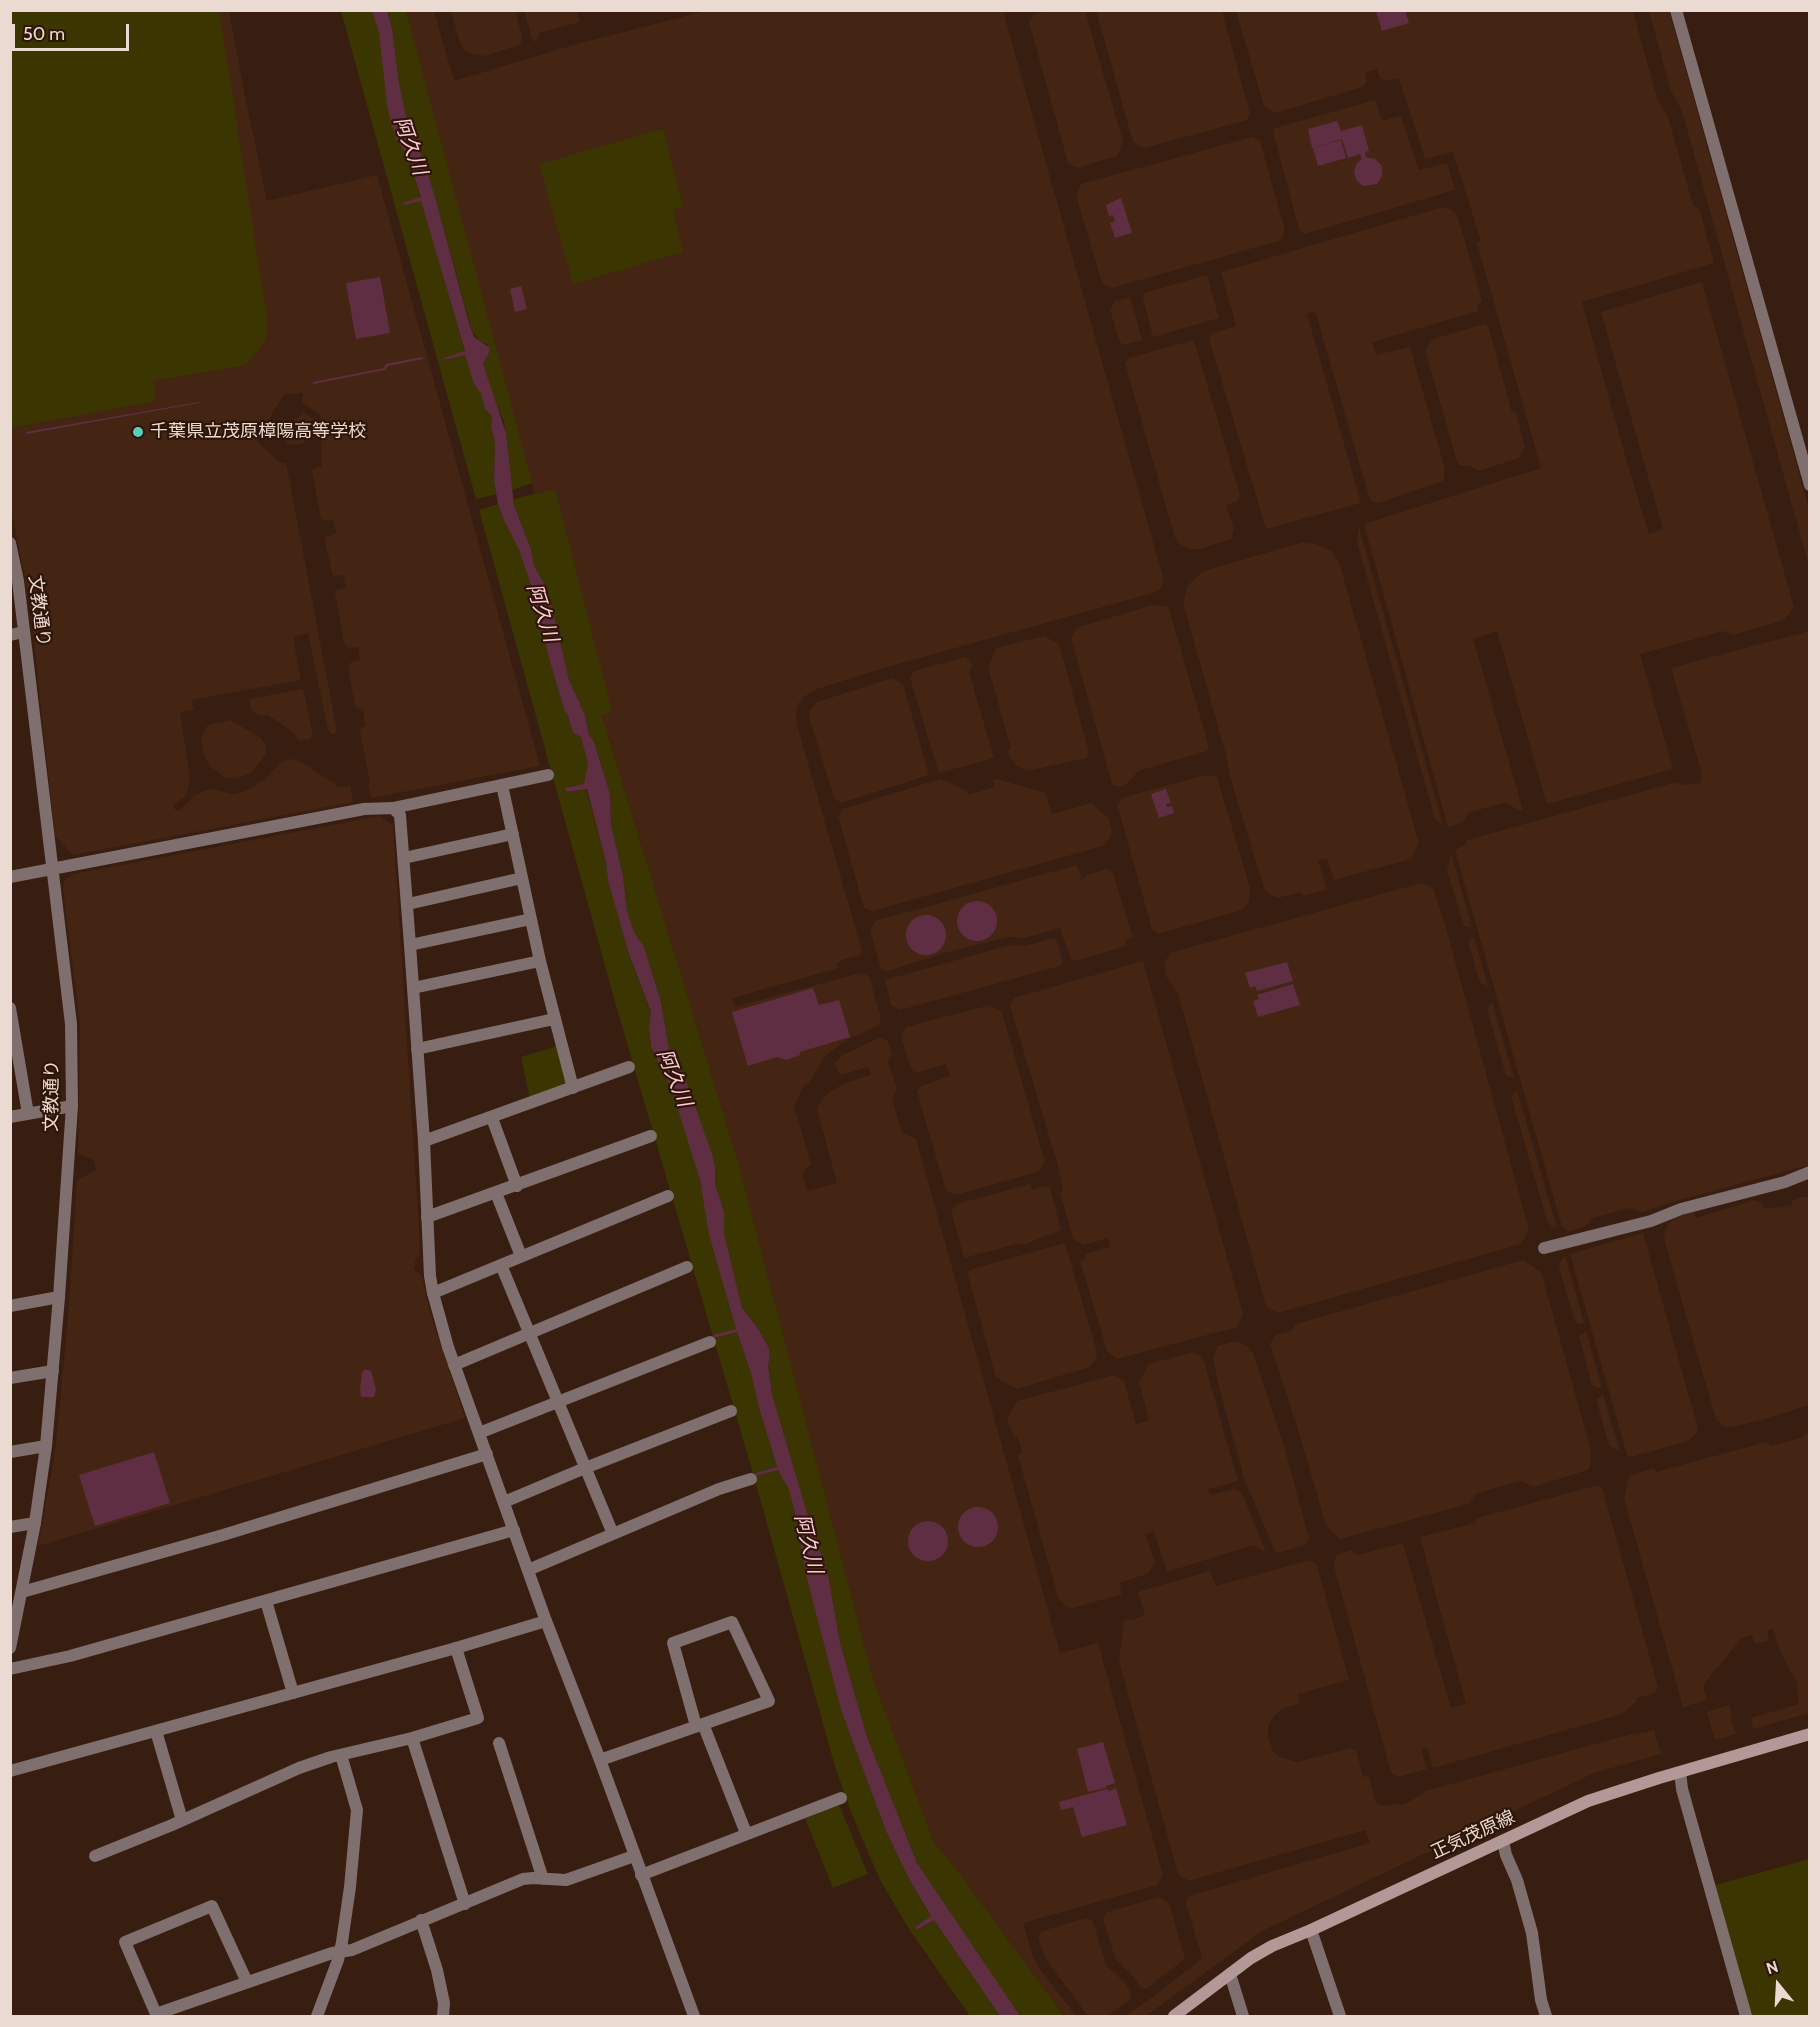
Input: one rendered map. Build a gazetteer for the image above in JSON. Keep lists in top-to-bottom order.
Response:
{
  "streets": {
    "main road": ["正気茂原線"],
    "street": ["文教通り"]
  },
  "water": ["阿久川"],
  "places": ["千葉県立茂原樟陽高等学校"],
  "scale_bar": "50 m",
  "north": "top"
}
